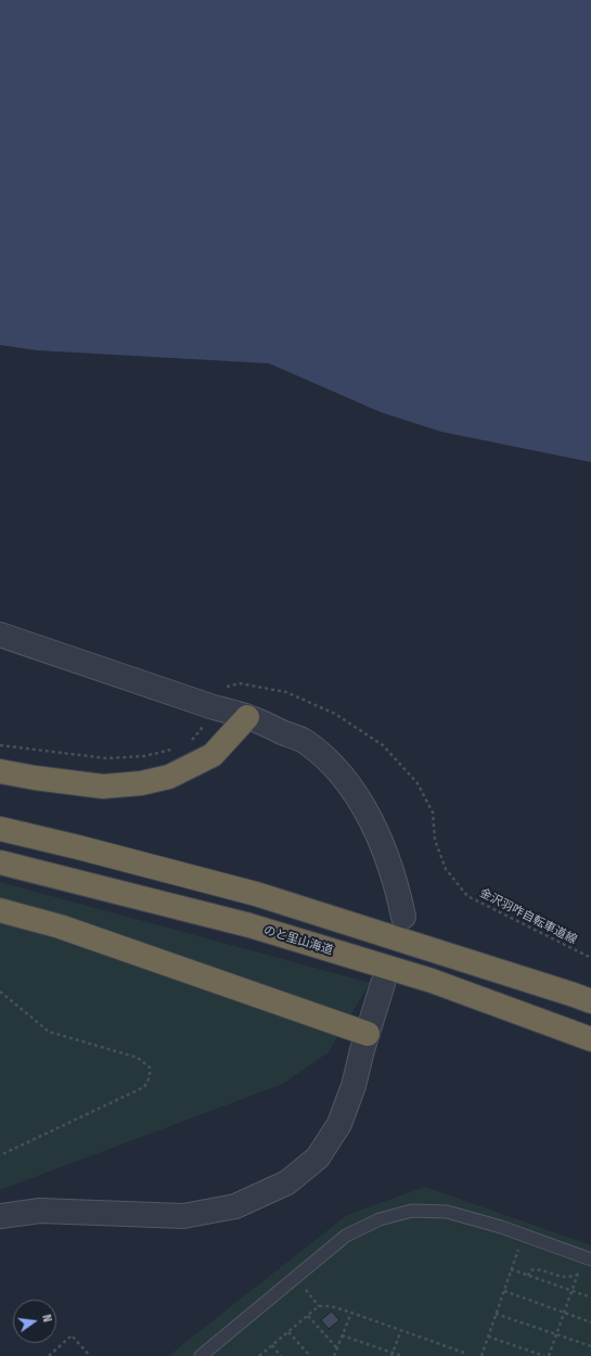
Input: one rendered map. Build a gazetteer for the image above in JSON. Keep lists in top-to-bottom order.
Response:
{
  "streets": {
    "highway": ["のと里山海道"],
    "path": ["金沢羽咋自転車道線"]
  },
  "north": "right"
}
